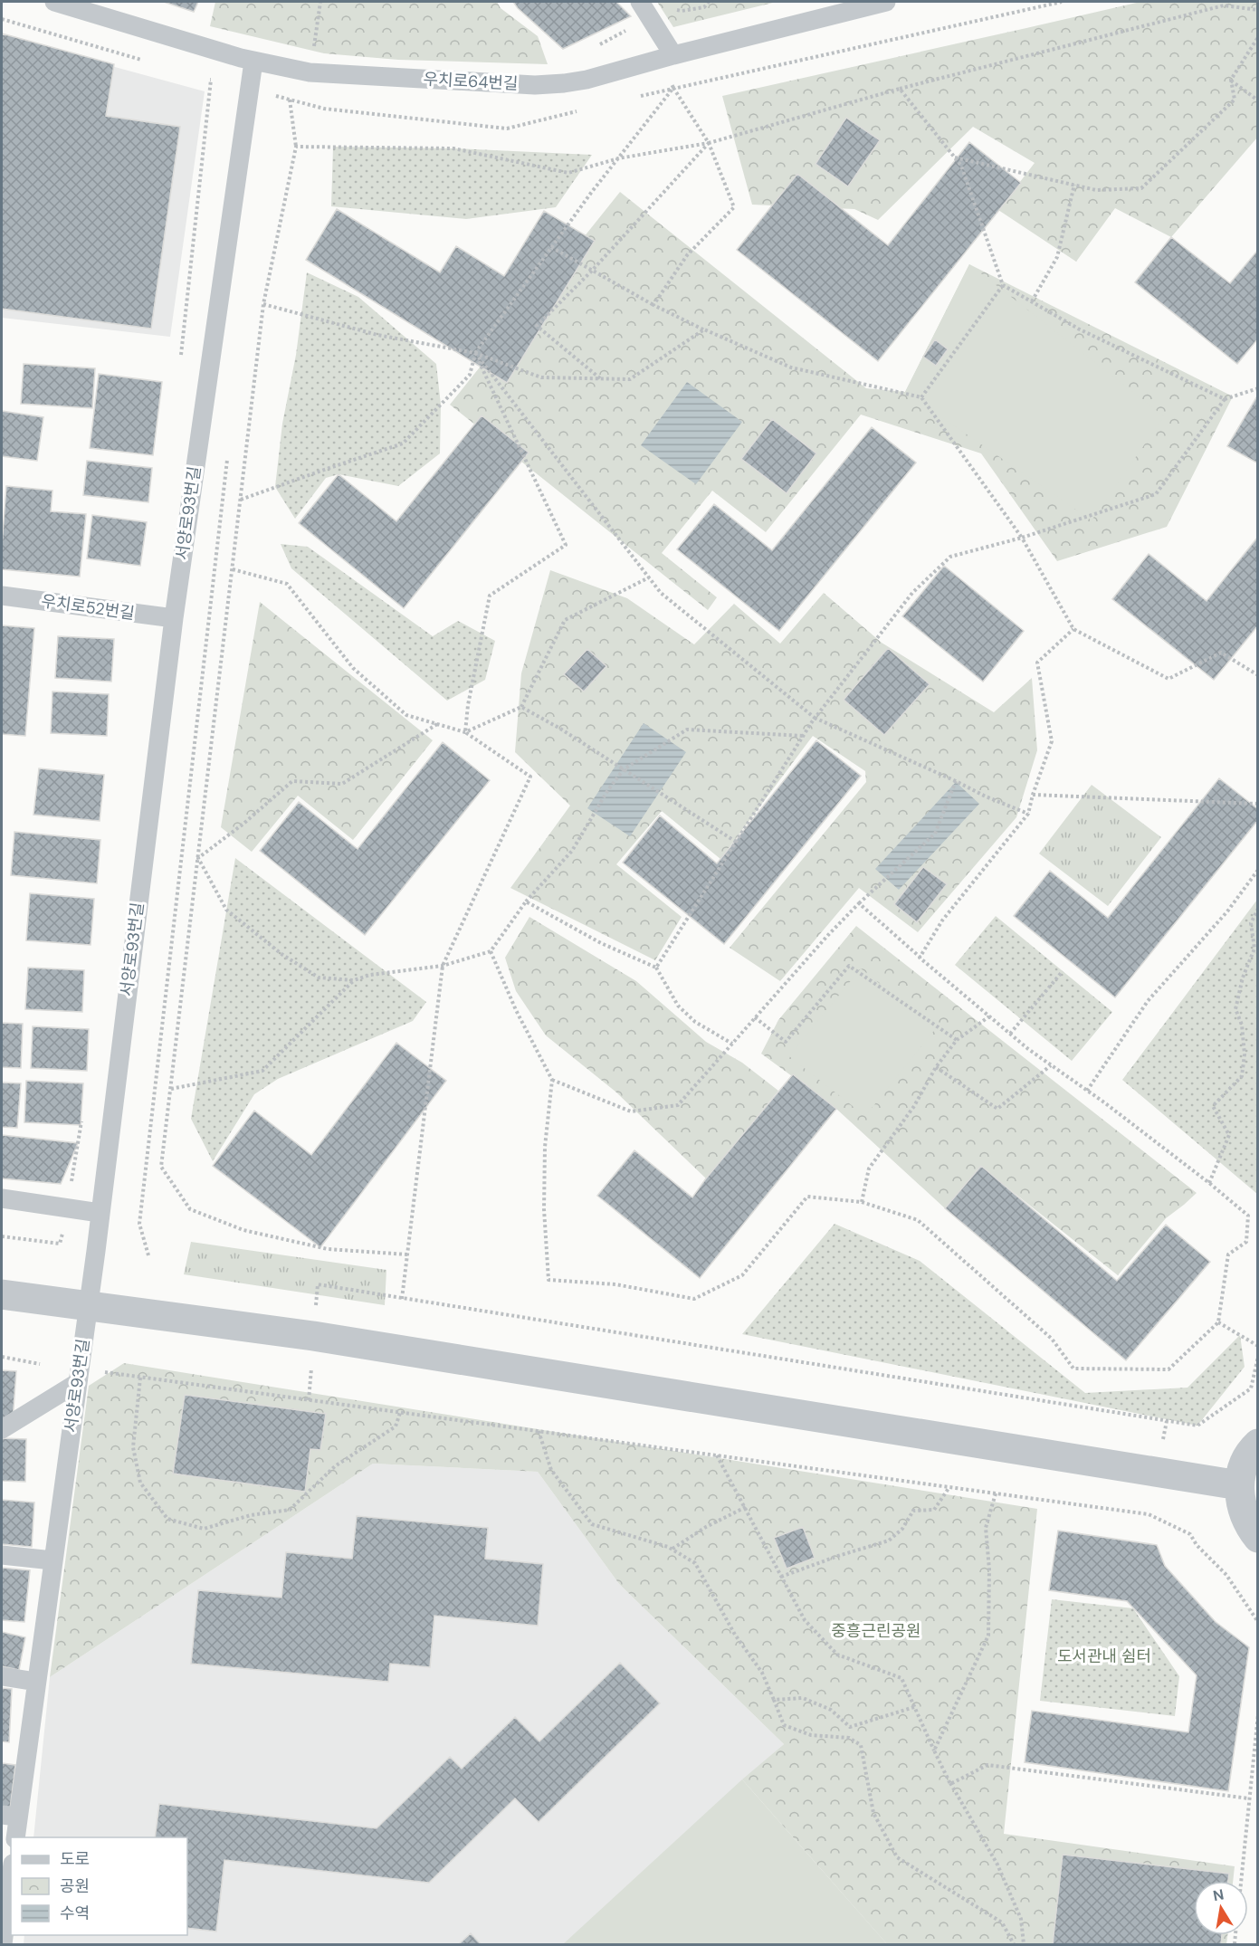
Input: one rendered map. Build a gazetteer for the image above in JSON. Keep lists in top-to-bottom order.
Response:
{
  "streets": {
    "lane": ["우치로64번길", "서양로93번길", "우치로52번길"]
  },
  "crossings": [
    ["우치로64번길", "서양로93번길"],
    ["서양로93번길", "우치로52번길"]
  ],
  "parks": ["중흥근린공원", "도서관내 쉼터"],
  "legend": ["도로", "공원", "수역"],
  "north": "top"
}
